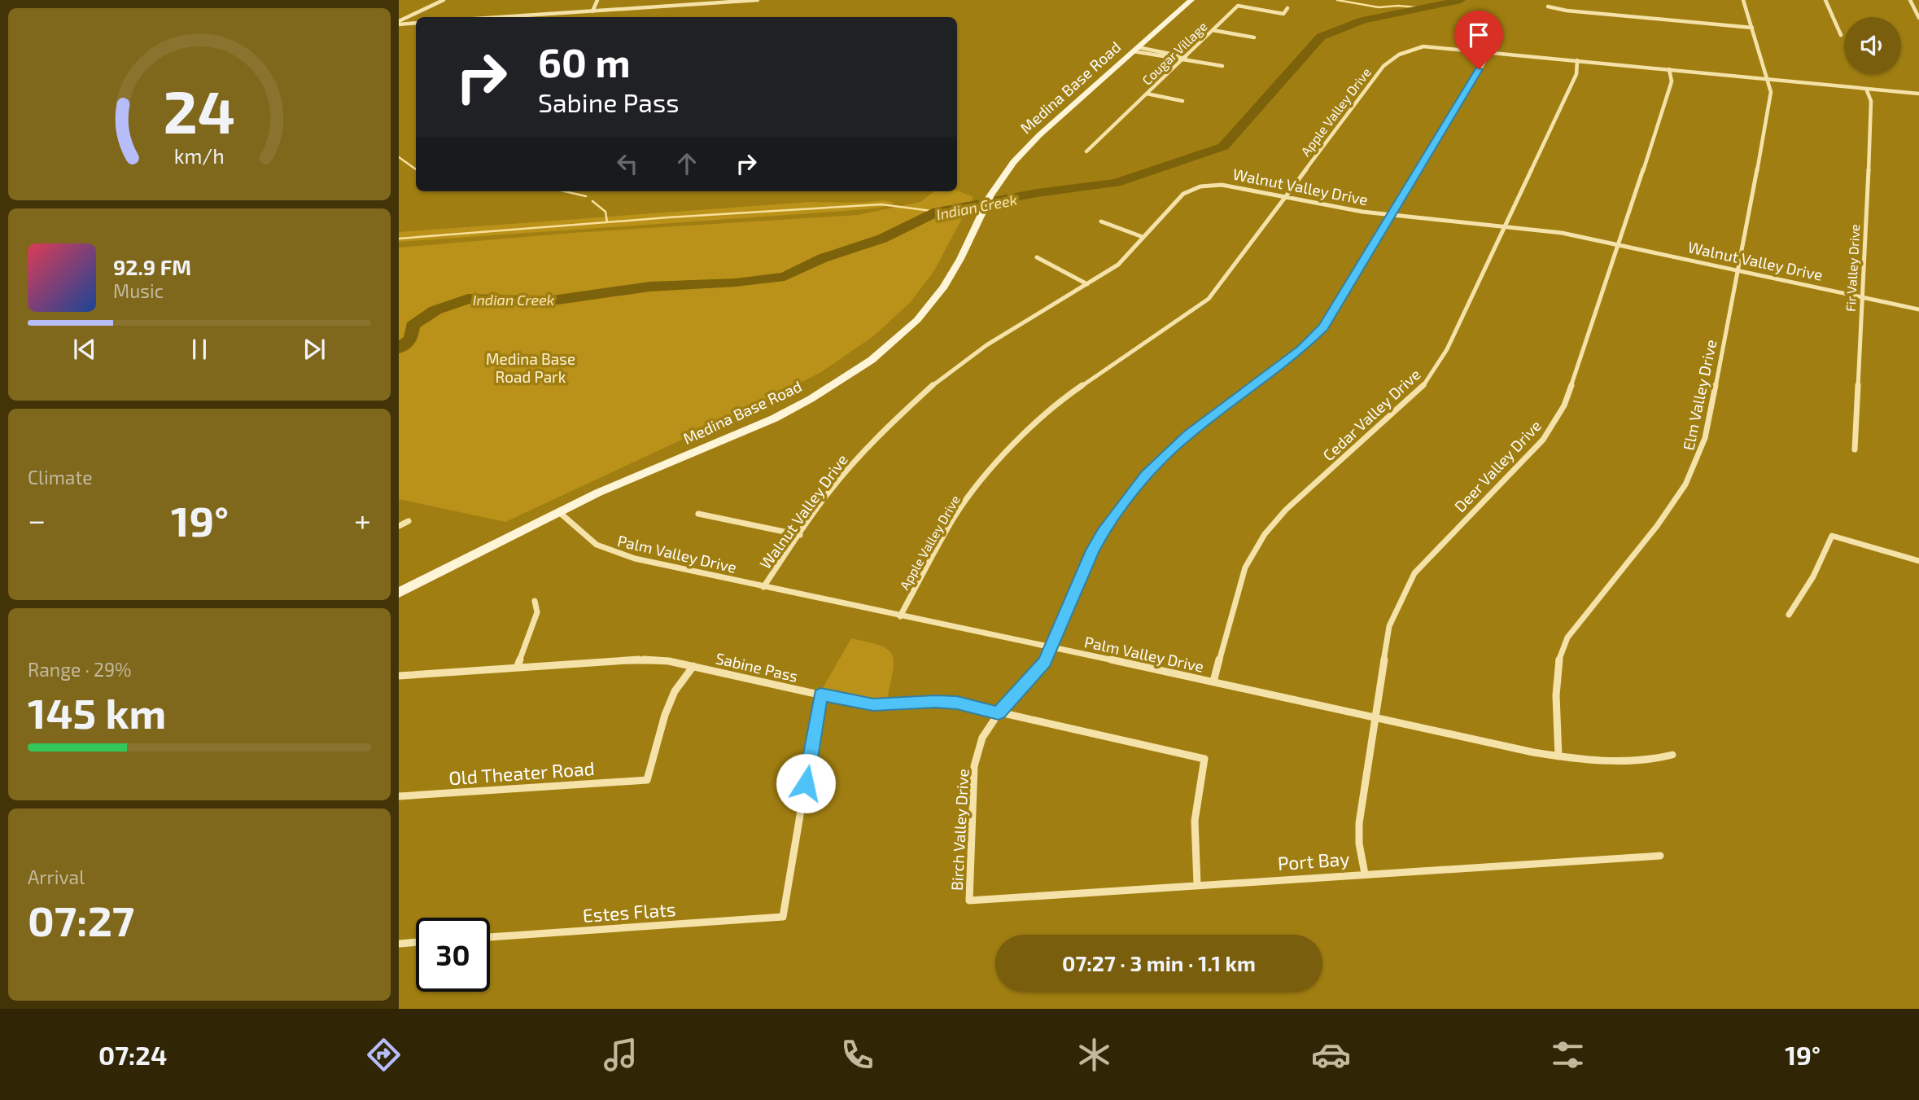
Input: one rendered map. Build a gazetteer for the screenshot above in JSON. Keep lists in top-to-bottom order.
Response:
{
  "streets": {
    "street": [
      "Cougar Village",
      "Medina Base Road",
      "Apple Valley Drive",
      "Walnut Valley Drive",
      "Fir Valley Drive",
      "Elm Valley Drive",
      "Cedar Valley Drive",
      "Deer Valley Drive",
      "Palm Valley Drive",
      "Sabine Pass",
      "Old Theater Road",
      "Birch Valley Drive",
      "Port Bay",
      "Estes Flats"
    ]
  },
  "crossings": [
    ["Medina Base Road", "Palm Valley Drive"],
    ["Apple Valley Drive", "Walnut Valley Drive"],
    ["Apple Valley Drive", "Fir Valley Drive"],
    ["Apple Valley Drive", "Elm Valley Drive"],
    ["Apple Valley Drive", "Cedar Valley Drive"],
    ["Apple Valley Drive", "Deer Valley Drive"],
    ["Apple Valley Drive", "Palm Valley Drive"],
    ["Apple Valley Drive", "Birch Valley Drive"],
    ["Walnut Valley Drive", "Fir Valley Drive"],
    ["Walnut Valley Drive", "Elm Valley Drive"],
    ["Walnut Valley Drive", "Cedar Valley Drive"],
    ["Walnut Valley Drive", "Deer Valley Drive"],
    ["Walnut Valley Drive", "Palm Valley Drive"],
    ["Walnut Valley Drive", "Birch Valley Drive"],
    ["Elm Valley Drive", "Palm Valley Drive"],
    ["Cedar Valley Drive", "Palm Valley Drive"],
    ["Deer Valley Drive", "Palm Valley Drive"],
    ["Deer Valley Drive", "Port Bay"],
    ["Palm Valley Drive", "Birch Valley Drive"],
    ["Sabine Pass", "Old Theater Road"],
    ["Sabine Pass", "Birch Valley Drive"],
    ["Sabine Pass", "Port Bay"],
    ["Sabine Pass", "Estes Flats"],
    ["Birch Valley Drive", "Port Bay"]
  ],
  "water": ["Indian Creek"],
  "parks": ["Medina Base Road Park"],
  "page": {
    "turn": ["60 m", "Sabine Pass"],
    "song": ["92.9 FM", "Music"],
    "tile": [
      "Climate",
      ["Range · 29%", "145 km"],
      ["Arrival", "07:27"]
    ],
    "heat": ["−", "19°", "+"],
    "limit": "30",
    "trip": "07:27 · 3 min · 1.1 km",
    "tabs": ["07:24", "19°"],
    "gauge": ["24", "km/h"]
  }
}
